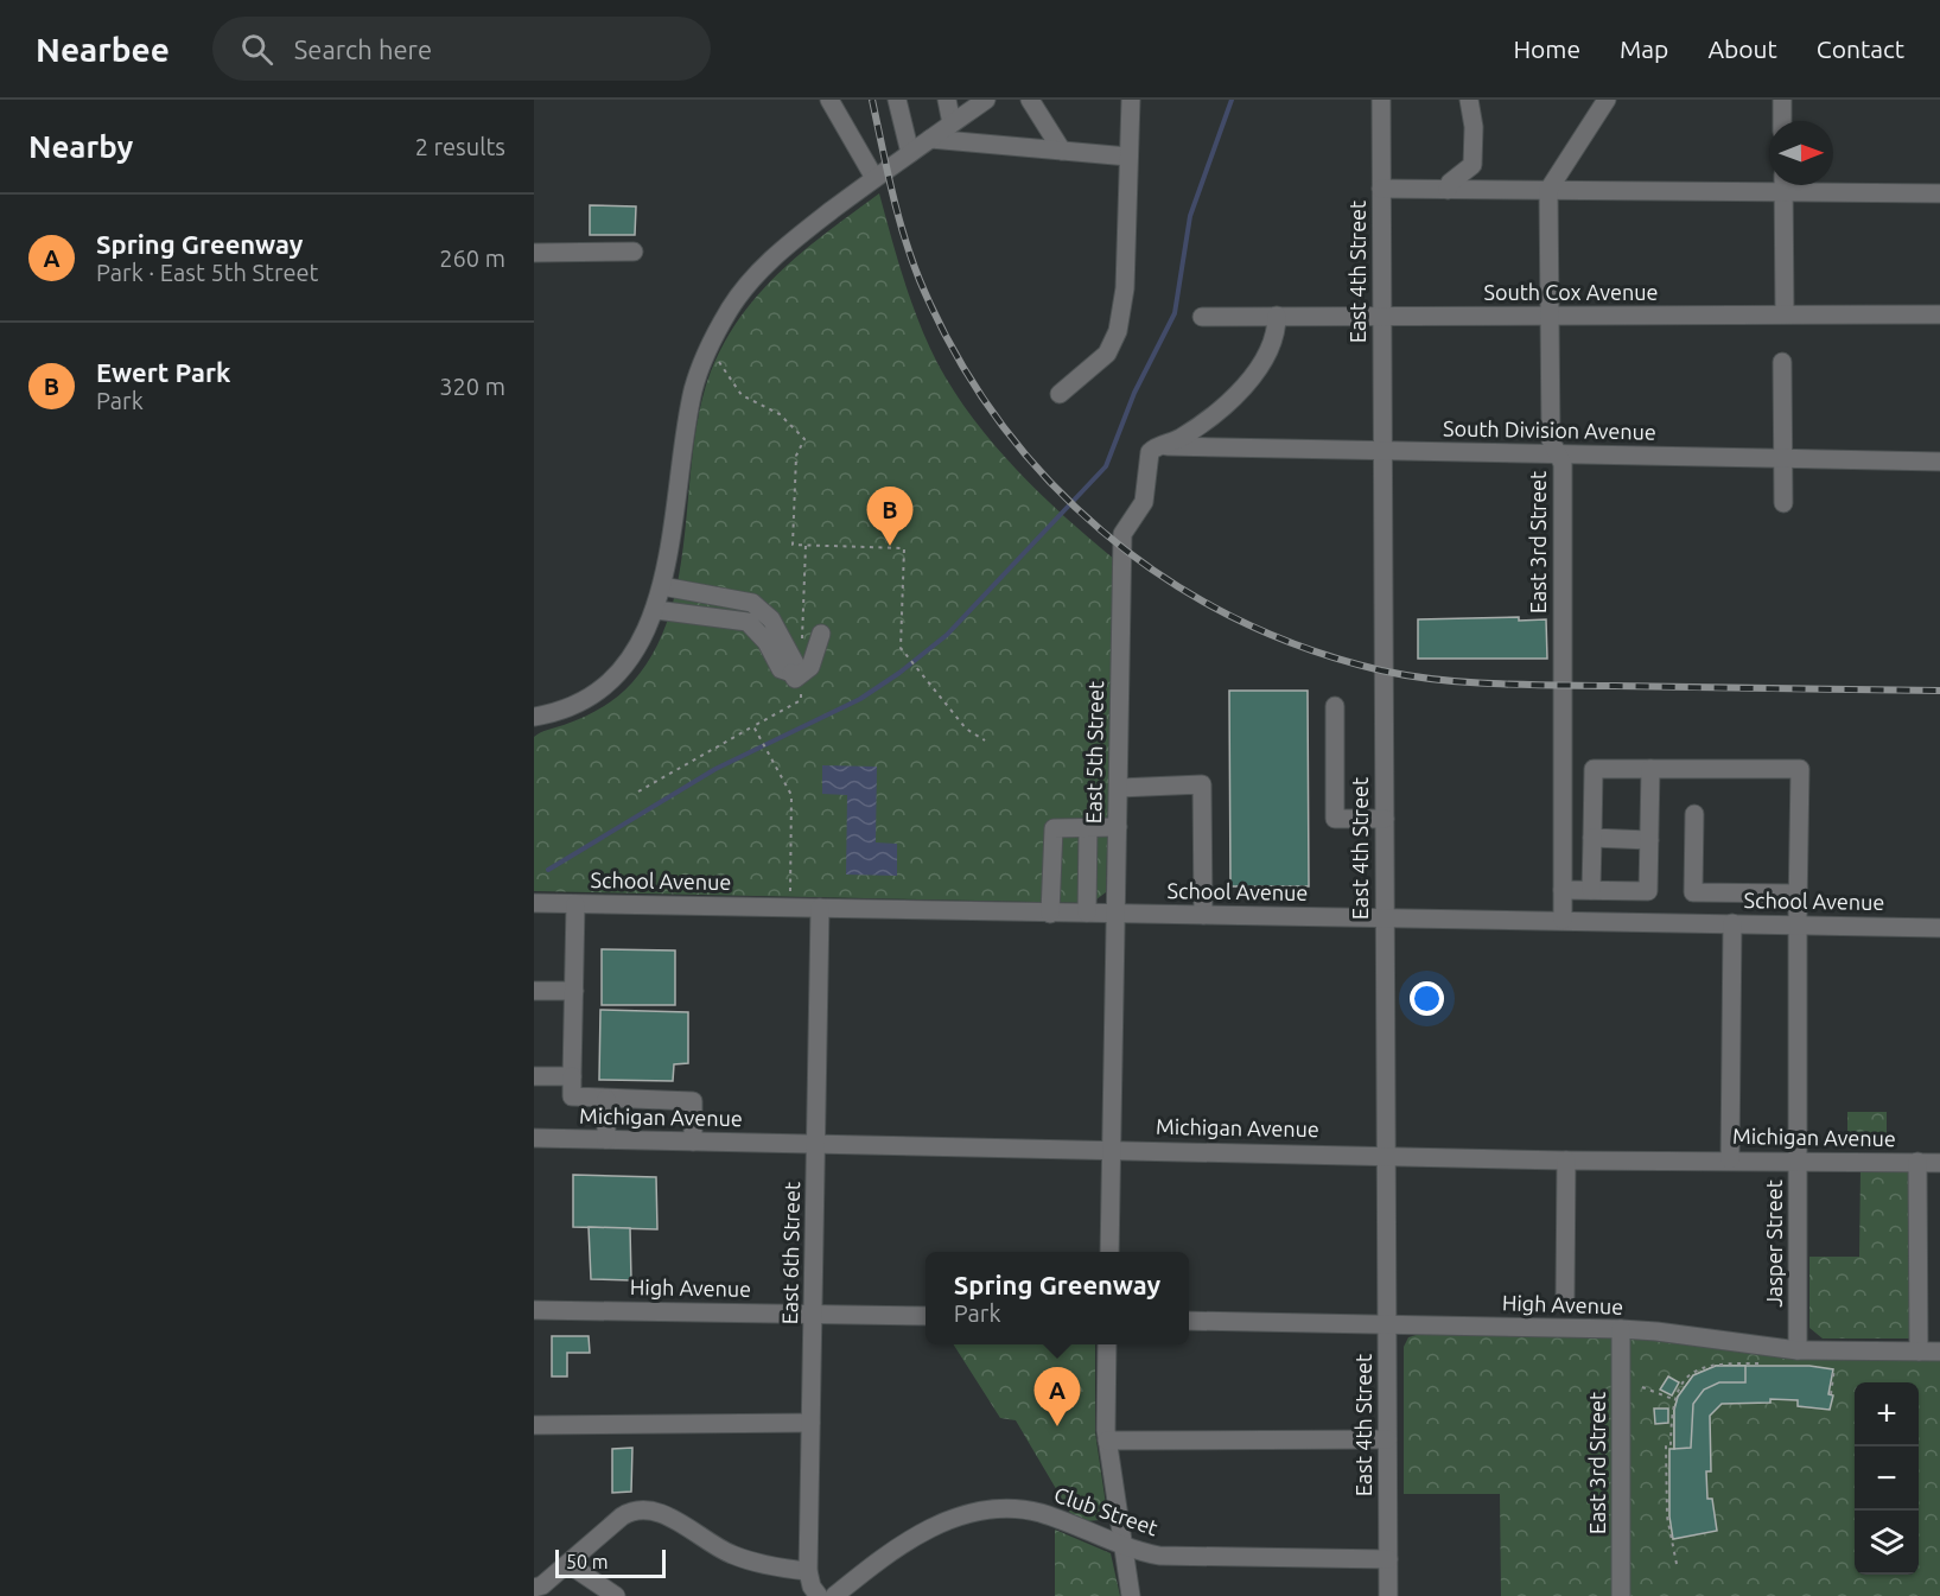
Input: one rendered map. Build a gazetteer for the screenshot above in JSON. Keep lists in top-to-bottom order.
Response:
{
  "streets": {
    "street": [
      "East 4th Street",
      "South Cox Avenue",
      "South Division Avenue",
      "East 3rd Street",
      "East 5th Street",
      "School Avenue",
      "Michigan Avenue",
      "Jasper Street",
      "East 6th Street",
      "High Avenue",
      "Club Street"
    ]
  },
  "crossings": [
    ["East 4th Street", "South Cox Avenue"],
    ["East 4th Street", "South Division Avenue"],
    ["East 4th Street", "School Avenue"],
    ["East 4th Street", "Michigan Avenue"],
    ["East 4th Street", "High Avenue"],
    ["East 4th Street", "Club Street"],
    ["South Cox Avenue", "East 3rd Street"],
    ["South Division Avenue", "East 3rd Street"],
    ["South Division Avenue", "East 5th Street"],
    ["East 3rd Street", "School Avenue"],
    ["East 3rd Street", "High Avenue"],
    ["East 5th Street", "School Avenue"],
    ["East 5th Street", "Michigan Avenue"],
    ["School Avenue", "Jasper Street"],
    ["School Avenue", "East 6th Street"],
    ["Michigan Avenue", "Jasper Street"],
    ["Michigan Avenue", "East 6th Street"],
    ["Jasper Street", "High Avenue"],
    ["East 6th Street", "High Avenue"]
  ],
  "scale_bar": "50 m",
  "north": "right",
  "page": {
    "header": "Nearbee",
    "search": "Search here",
    "nav": [
      "Home",
      "Map",
      "About",
      "Contact"
    ],
    "heading": ["Nearby", "2 results"],
    "list": [
      {
        "mark": "A",
        "name": "Spring Greenway",
        "note": "Park · East 5th Street",
        "value": "260 m"
      },
      {
        "mark": "B",
        "name": "Ewert Park",
        "note": "Park",
        "value": "320 m"
      }
    ],
    "pins": ["B", "A"],
    "popup": ["Spring Greenway", "Park"],
    "map_buttons": ["+", "−"],
    "scale": "50 m"
  }
}
